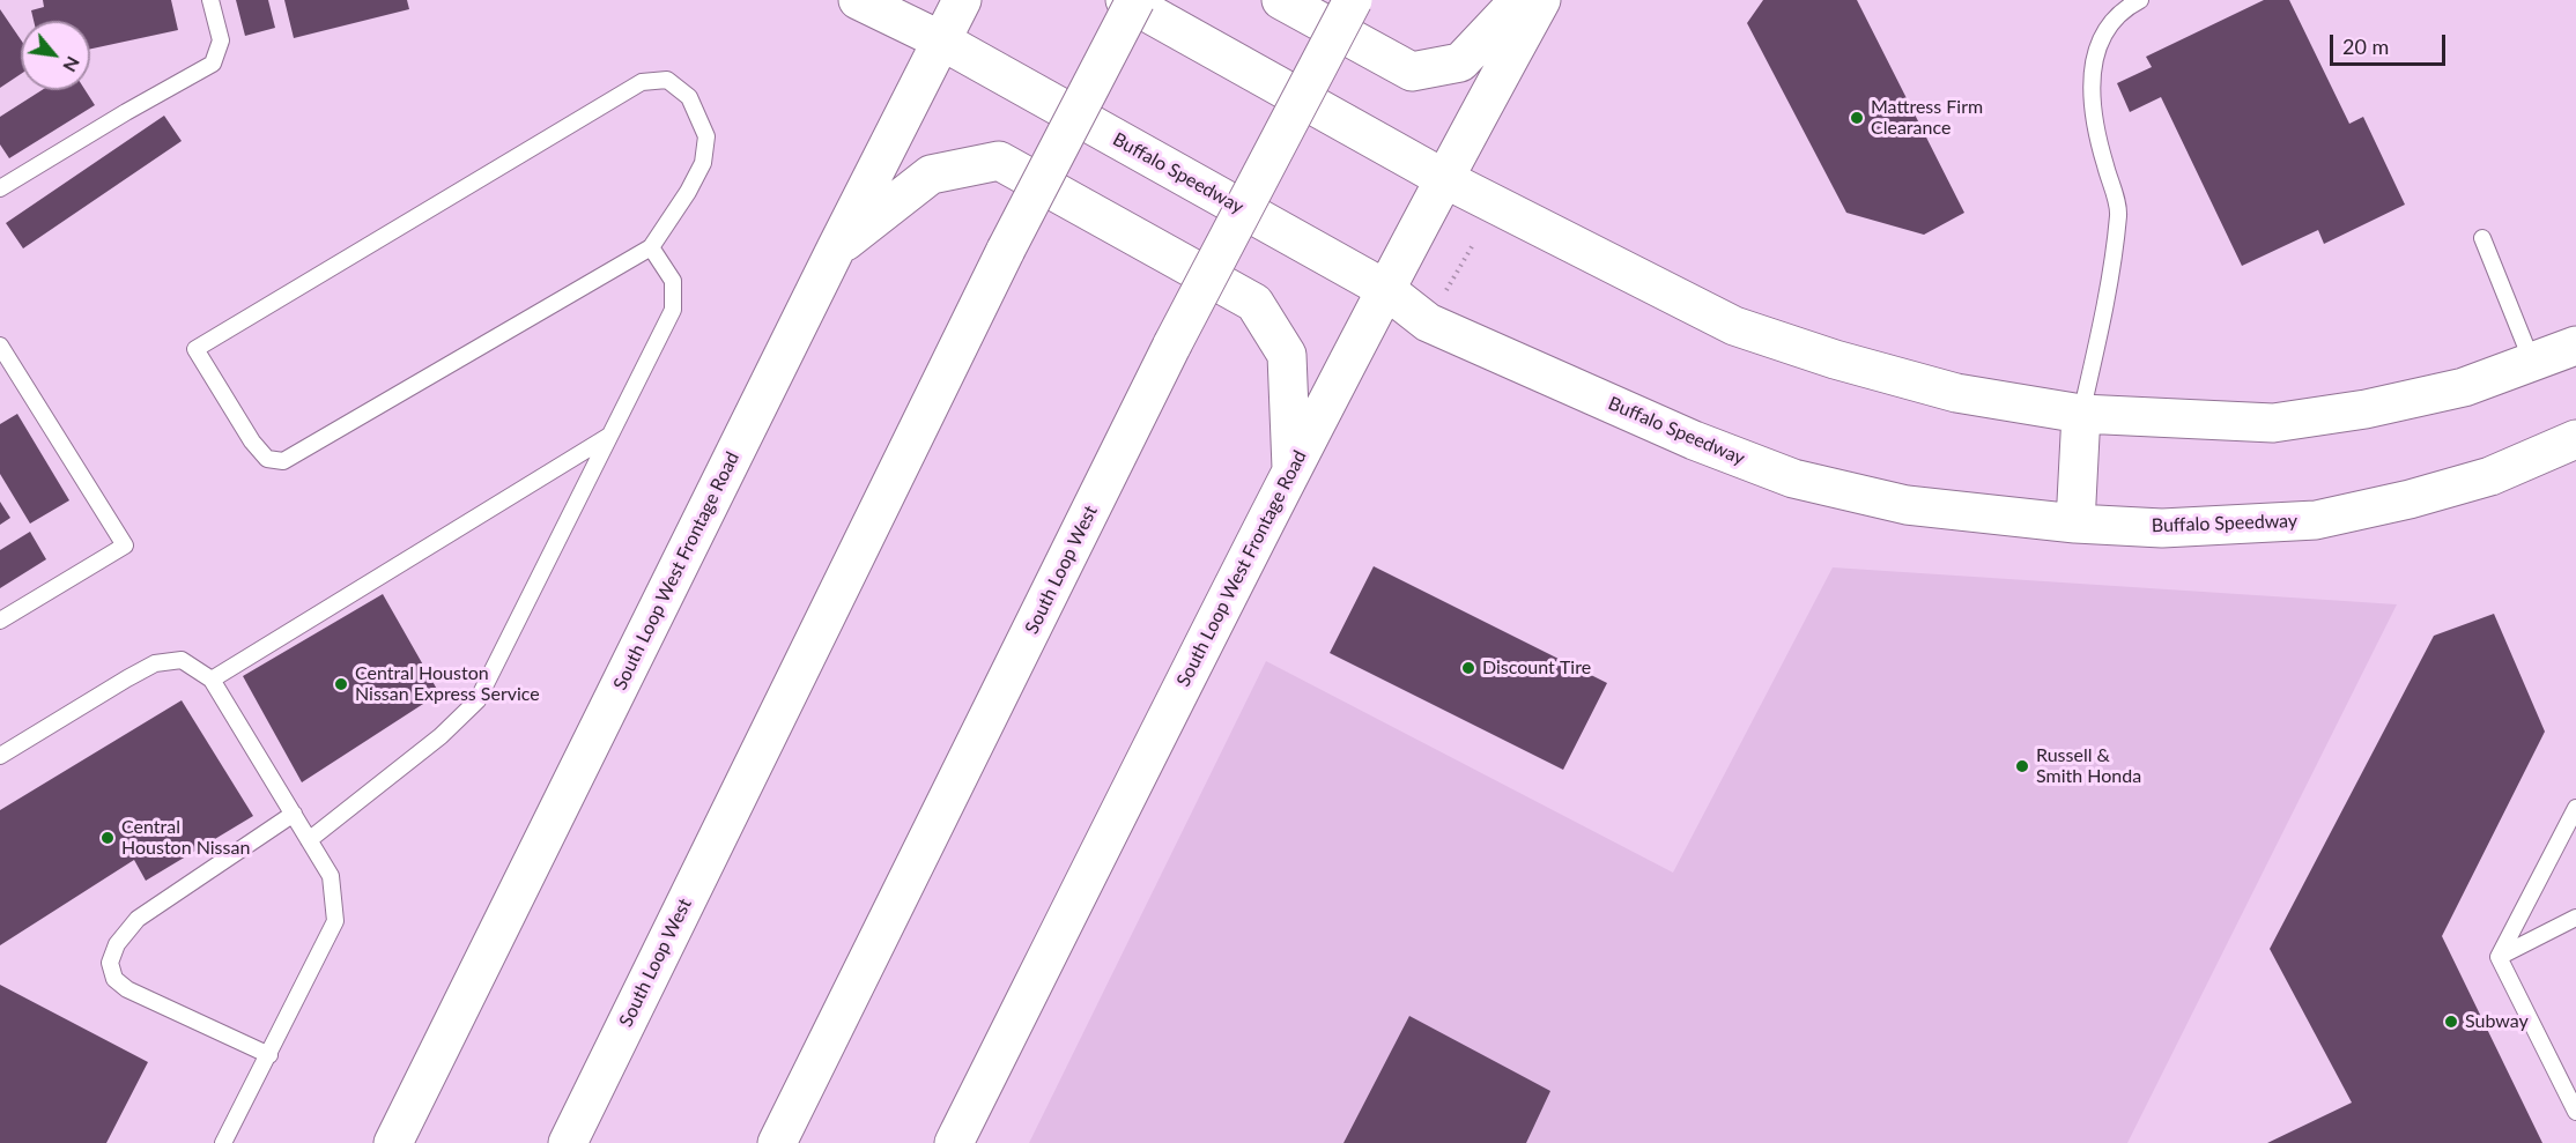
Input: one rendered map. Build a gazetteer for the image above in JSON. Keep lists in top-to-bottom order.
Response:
{
  "streets": {
    "main road": ["Buffalo Speedway", "South Loop West Frontage Road", "South Loop West"]
  },
  "crossings": [
    ["Buffalo Speedway", "South Loop West Frontage Road"]
  ],
  "places": [
    "Mattress Firm Clearance",
    "Discount Tire",
    "Central Houston Nissan Express Service",
    "Russell & Smith Honda",
    "Central Houston Nissan",
    "Subway"
  ],
  "scale_bar": "20 m",
  "north": "bottom right"
}
